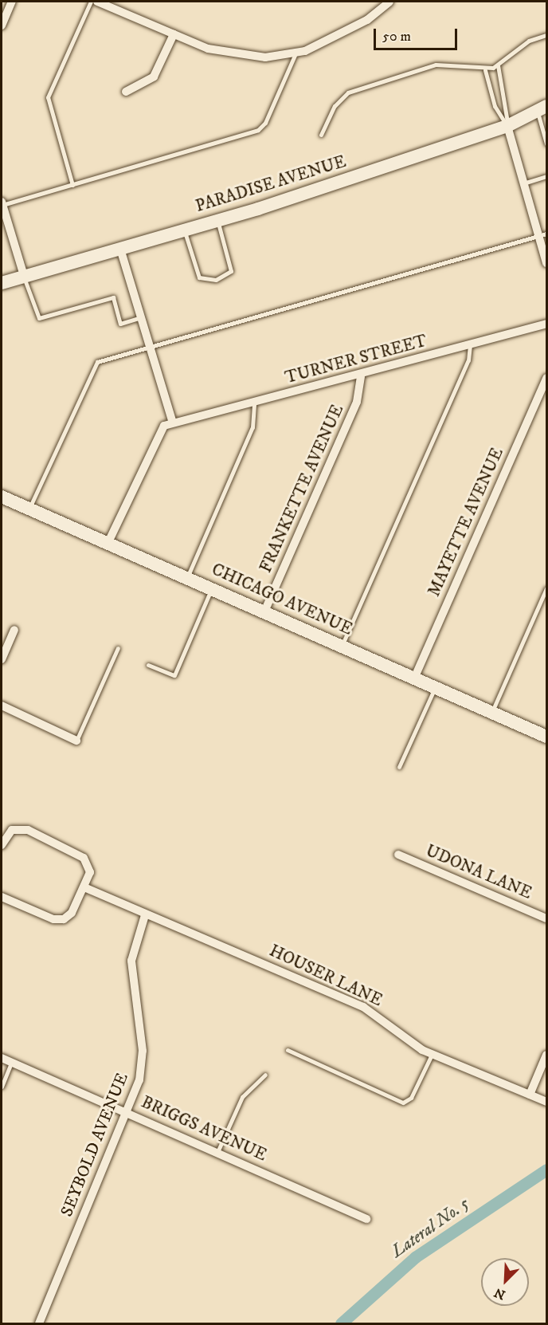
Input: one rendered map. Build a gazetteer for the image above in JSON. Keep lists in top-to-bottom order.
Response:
{
  "streets": {
    "street": [
      "PARADISE AVENUE",
      "TURNER STREET",
      "FRANKETTE AVENUE",
      "MAYETTE AVENUE",
      "CHICAGO AVENUE",
      "UDONA LANE",
      "HOUSER LANE",
      "BRIGGS AVENUE",
      "SEYBOLD AVENUE"
    ]
  },
  "crossings": [
    ["TURNER STREET", "FRANKETTE AVENUE"],
    ["FRANKETTE AVENUE", "CHICAGO AVENUE"],
    ["MAYETTE AVENUE", "CHICAGO AVENUE"],
    ["HOUSER LANE", "SEYBOLD AVENUE"],
    ["BRIGGS AVENUE", "SEYBOLD AVENUE"]
  ],
  "water": ["Lateral No. 5"],
  "scale_bar": "50 m",
  "north": "bottom left"
}
